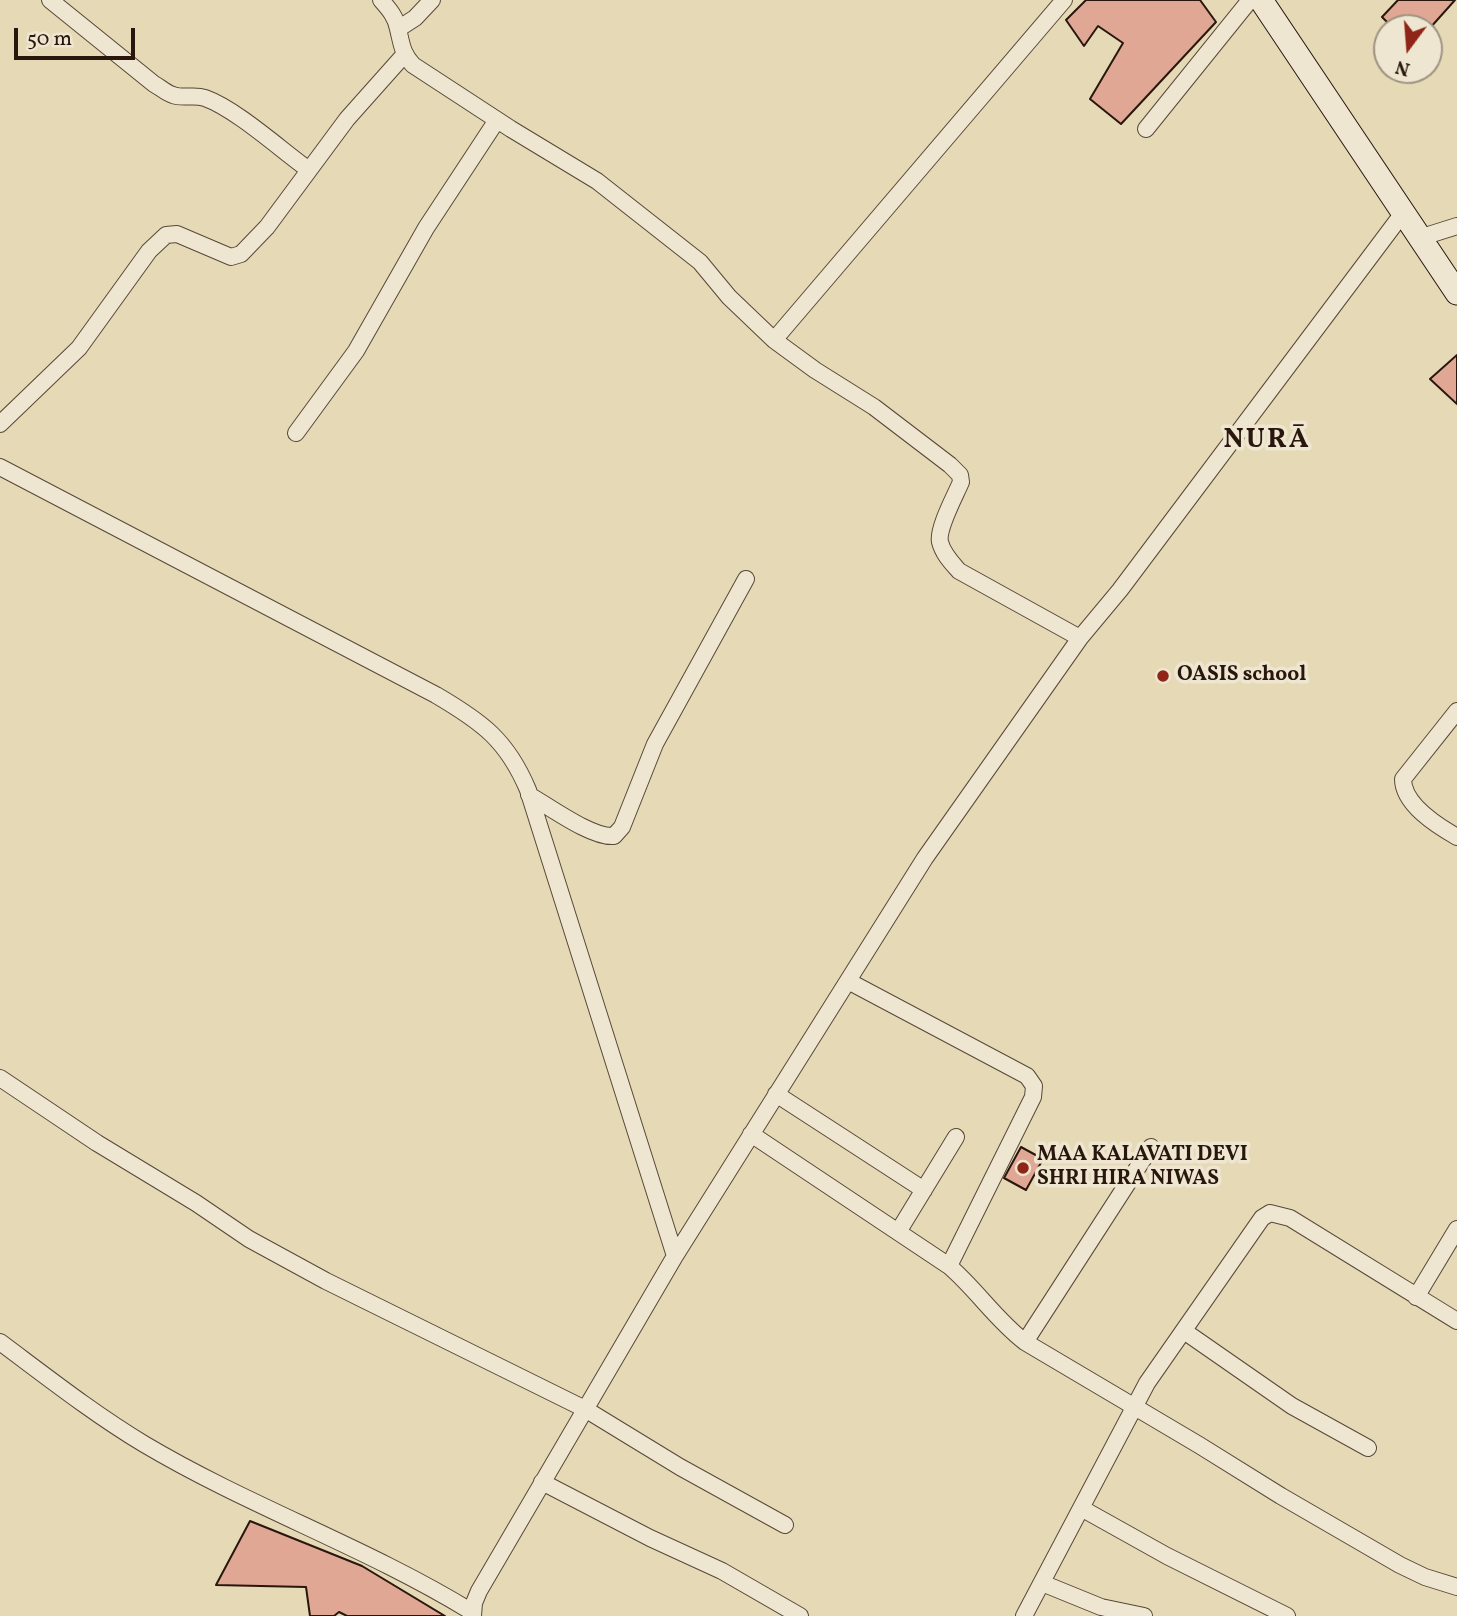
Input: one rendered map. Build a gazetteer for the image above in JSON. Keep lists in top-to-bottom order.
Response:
{
  "districts": ["NURĀ"],
  "places": ["OASIS school", "MAA KALAVATI DEVI SHRI HIRA NIWAS"],
  "scale_bar": "50 m",
  "north": "bottom"
}
